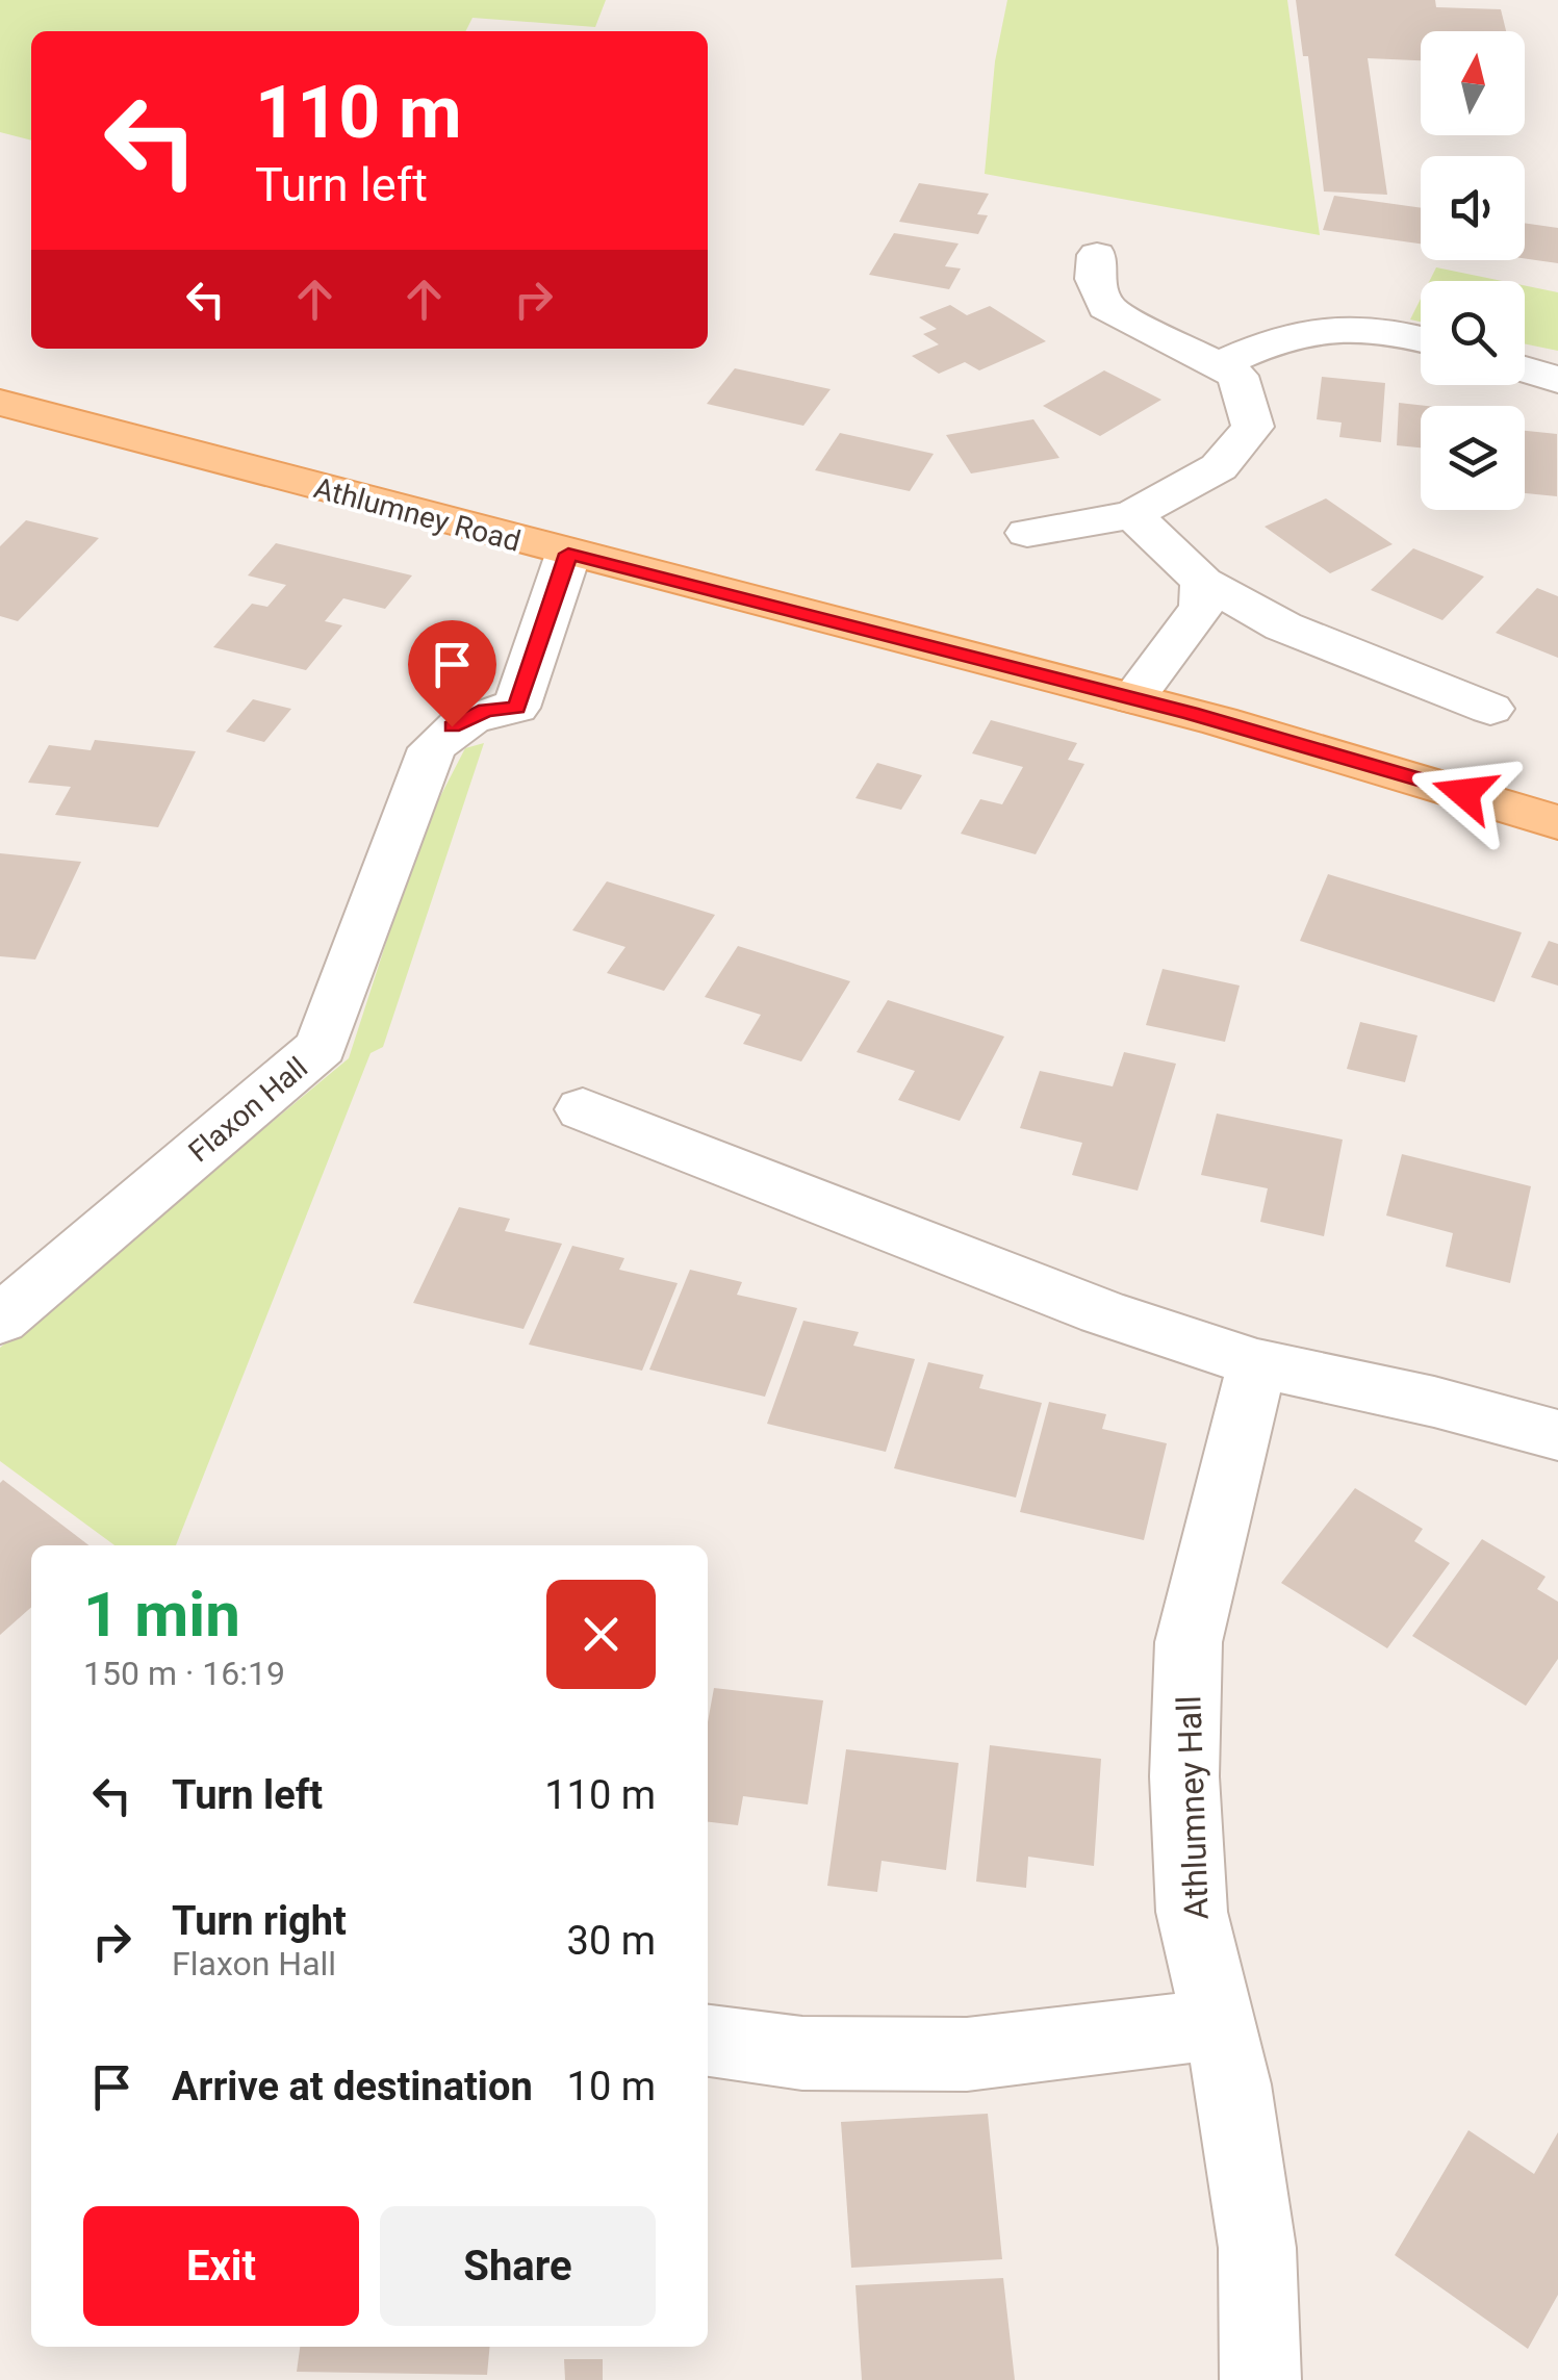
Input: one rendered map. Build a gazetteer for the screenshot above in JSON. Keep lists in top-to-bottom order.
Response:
{
  "streets": {
    "main road": ["Athlumney Road"],
    "street": ["Flaxon Hall", "Athlumney Hall"]
  },
  "crossings": [
    ["Athlumney Road", "Flaxon Hall"]
  ],
  "north": "top",
  "page": {
    "turn": ["110 m", "Turn left"],
    "heading": ["1 min", "150 m · 16:19"],
    "list": [
      {
        "name": "Turn left",
        "value": "110 m"
      },
      {
        "name": "Turn right",
        "note": "Flaxon Hall",
        "value": "30 m"
      },
      {
        "name": "Arrive at destination",
        "value": "10 m"
      }
    ],
    "buttons": ["Exit", "Share"]
  }
}
